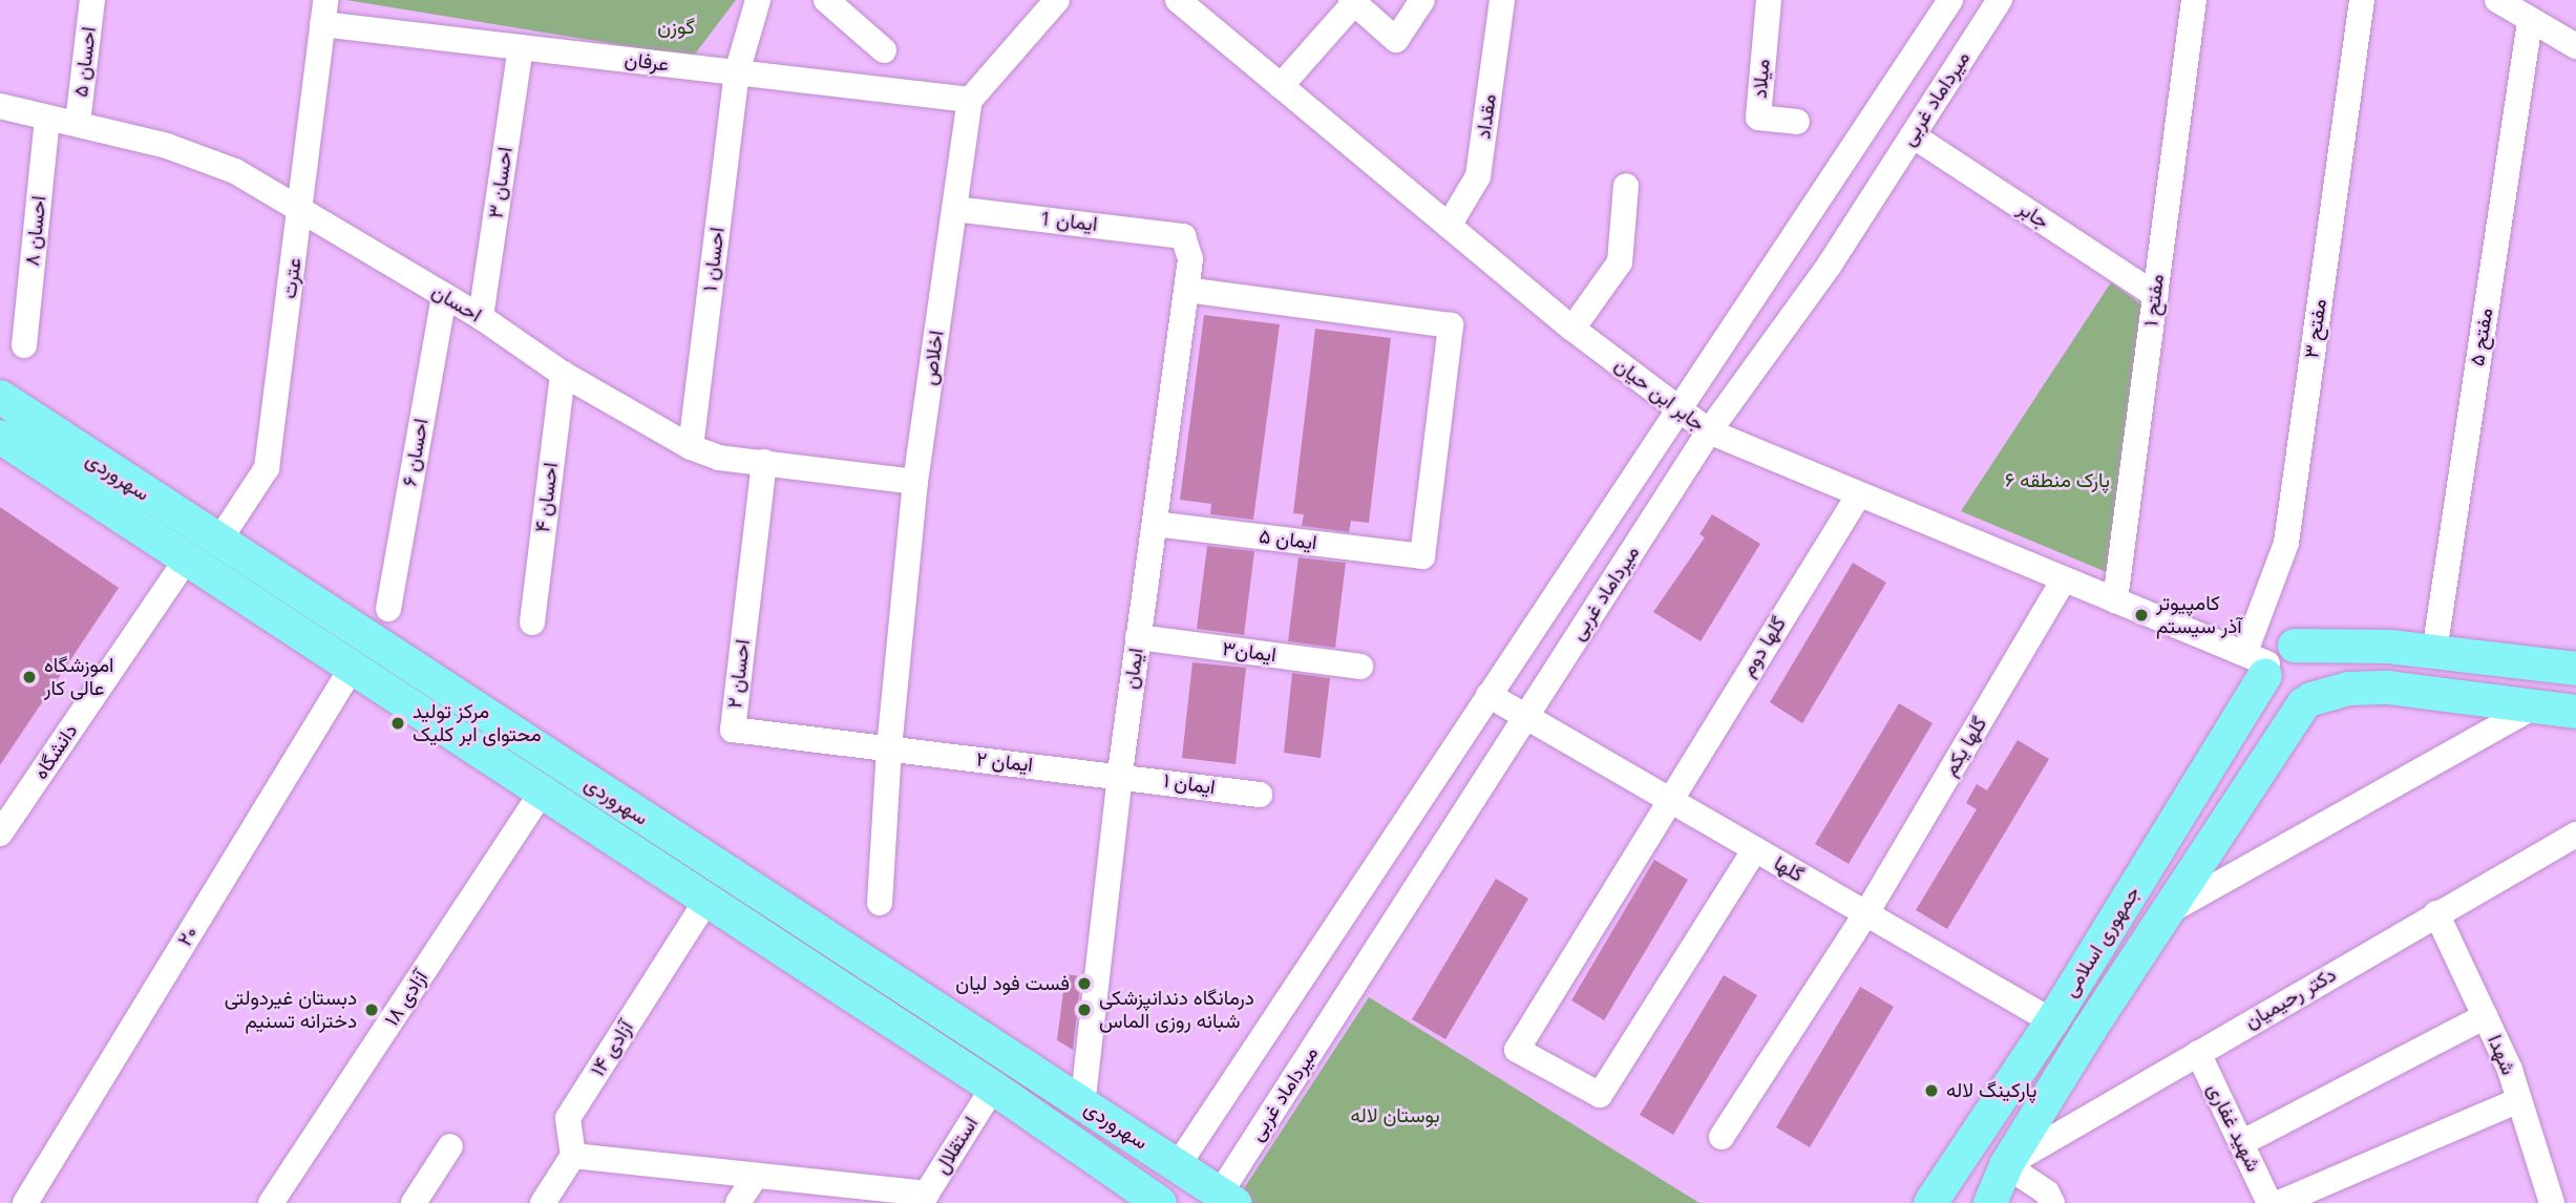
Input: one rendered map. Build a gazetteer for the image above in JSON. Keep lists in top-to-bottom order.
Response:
{
  "streets": {
    "main road": ["سهروردی", "جمهوری اسلامی"],
    "street": [
      "احسان ۵",
      "عرفان",
      "میلاد",
      "میرداماد غربی",
      "مقداد",
      "احسان ۳",
      "جابر",
      "ایمان 1",
      "احسان ۸",
      "احسان ۱",
      "عترت",
      "مفتح ۱",
      "احسان",
      "مفتح ۳",
      "مفتح ۵",
      "اخلاص",
      "جابر ابن حیان",
      "احسان ۶",
      "احسان ۴",
      "ایمان ۵",
      "گلها دوم",
      "ایمان۳",
      "ایمان",
      "احسان ۲",
      "گلها یکم",
      "دانشگاه",
      "ایمان ۲",
      "ایمان ۱",
      "گلها",
      "۲۰",
      "آزادی ۱۸",
      "دکتر رحیمیان",
      "آزادی ۱۴",
      "شهدا",
      "شهید غفاری",
      "استقلال"
    ]
  },
  "crossings": [
    ["احسان ۵", "احسان"],
    ["عرفان", "احسان ۳"],
    ["عرفان", "احسان ۱"],
    ["عرفان", "عترت"],
    ["عرفان", "اخلاص"],
    ["میرداماد غربی", "جابر"],
    ["میرداماد غربی", "جابر ابن حیان"],
    ["میرداماد غربی", "سهروردی"],
    ["میرداماد غربی", "گلها"],
    ["مقداد", "جابر ابن حیان"],
    ["احسان ۳", "احسان"],
    ["جابر", "مفتح ۱"],
    ["ایمان 1", "اخلاص"],
    ["ایمان 1", "ایمان"],
    ["احسان ۸", "احسان"],
    ["احسان ۱", "احسان"],
    ["عترت", "احسان"],
    ["عترت", "سهروردی"],
    ["مفتح ۱", "جابر ابن حیان"],
    ["احسان", "اخلاص"],
    ["احسان", "احسان ۶"],
    ["احسان", "احسان ۴"],
    ["احسان", "احسان ۲"],
    ["مفتح ۳", "جابر ابن حیان"],
    ["مفتح ۳", "جمهوری اسلامی"],
    ["اخلاص", "احسان ۲"],
    ["اخلاص", "ایمان ۲"],
    ["جابر ابن حیان", "گلها دوم"],
    ["جابر ابن حیان", "گلها یکم"],
    ["جابر ابن حیان", "جمهوری اسلامی"],
    ["سهروردی", "ایمان"],
    ["سهروردی", "دانشگاه"],
    ["سهروردی", "۲۰"],
    ["سهروردی", "آزادی ۱۸"],
    ["سهروردی", "آزادی ۱۴"],
    ["سهروردی", "استقلال"],
    ["ایمان ۵", "ایمان"],
    ["گلها دوم", "گلها"],
    ["ایمان۳", "ایمان"],
    ["ایمان", "ایمان ۲"],
    ["ایمان", "ایمان ۱"],
    ["احسان ۲", "ایمان ۲"],
    ["گلها یکم", "گلها"],
    ["ایمان ۲", "ایمان ۱"],
    ["گلها", "جمهوری اسلامی"],
    ["جمهوری اسلامی", "دکتر رحیمیان"],
    ["دکتر رحیمیان", "شهدا"],
    ["دکتر رحیمیان", "شهید غفاری"]
  ],
  "parks": ["گوزن", "پارک منطقه ۶", "بوستان لاله"],
  "places": [
    "کامپیوتر آذر سیستم",
    "اموزشگاه عالی کار",
    "مرکز تولید محتوای ابر کلیک",
    "فست فود لیان",
    "دبستان غیردولتی دخترانه تسنیم",
    "درمانگاه دندان‍‍پزشکی شبانه روزی الماس",
    "پارکینگ لاله"
  ]
}
